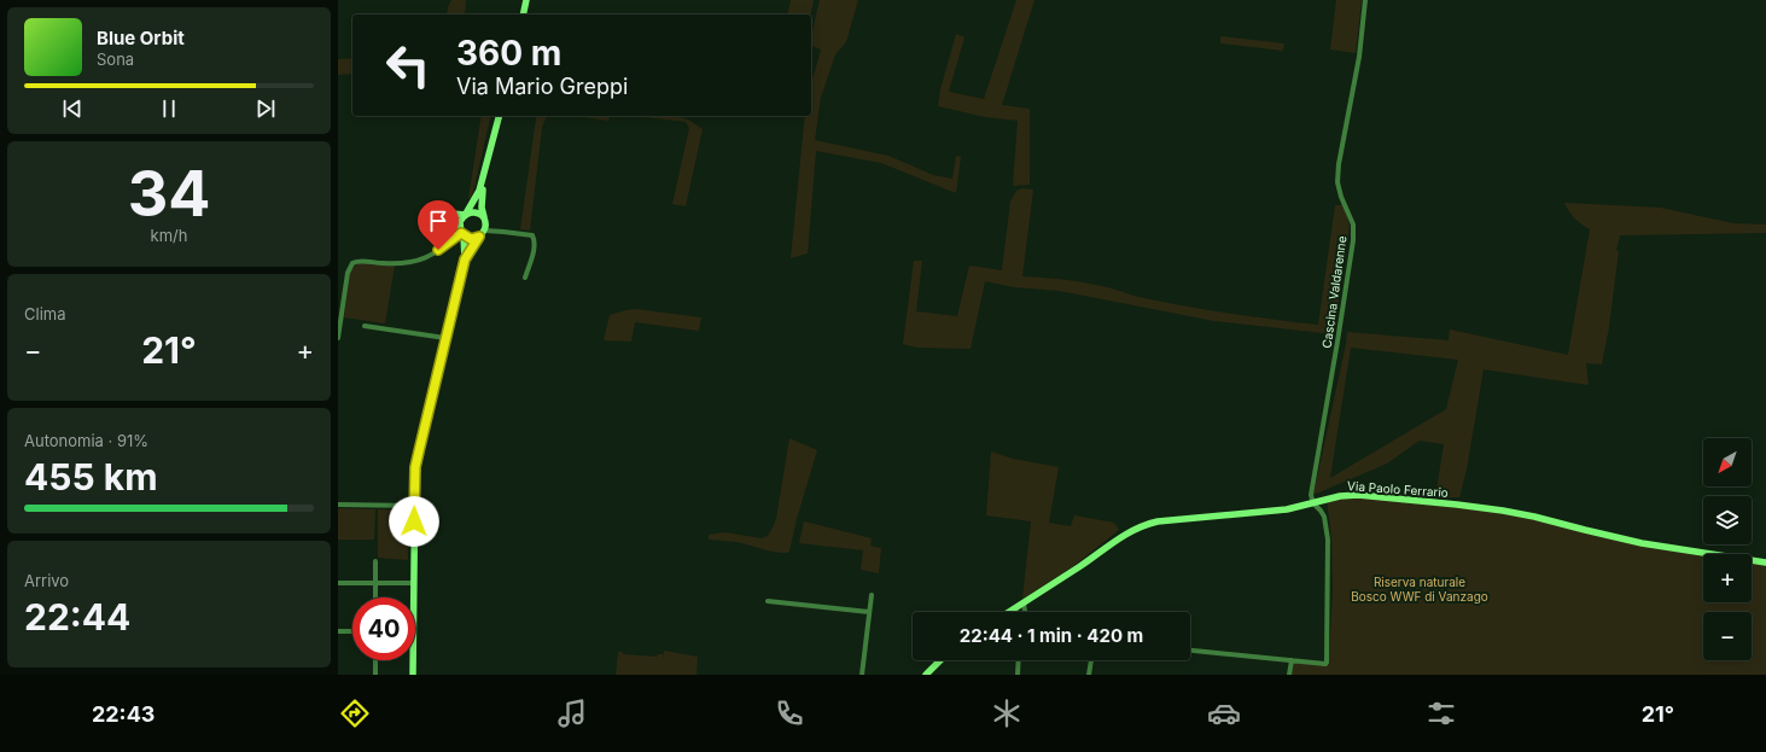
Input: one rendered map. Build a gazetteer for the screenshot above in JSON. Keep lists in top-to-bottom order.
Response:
{
  "streets": {
    "street": ["Cascina Valdarenne", "Via Paolo Ferrario"]
  },
  "crossings": [
    ["Cascina Valdarenne", "Via Paolo Ferrario"]
  ],
  "parks": ["Riserva naturale Bosco WWF di Vanzago"],
  "north": "bottom left",
  "page": {
    "turn": ["360 m", "Via Mario Greppi"],
    "song": ["Blue Orbit", "Sona"],
    "tile": [
      ["34", "km/h"],
      "Clima",
      ["Autonomia · 91%", "455 km"],
      ["Arrivo", "22:44"]
    ],
    "heat": ["−", "21°", "+"],
    "map_buttons": ["+", "−"],
    "limit": "40",
    "trip": "22:44 · 1 min · 420 m",
    "tabs": ["22:43", "21°"]
  }
}
